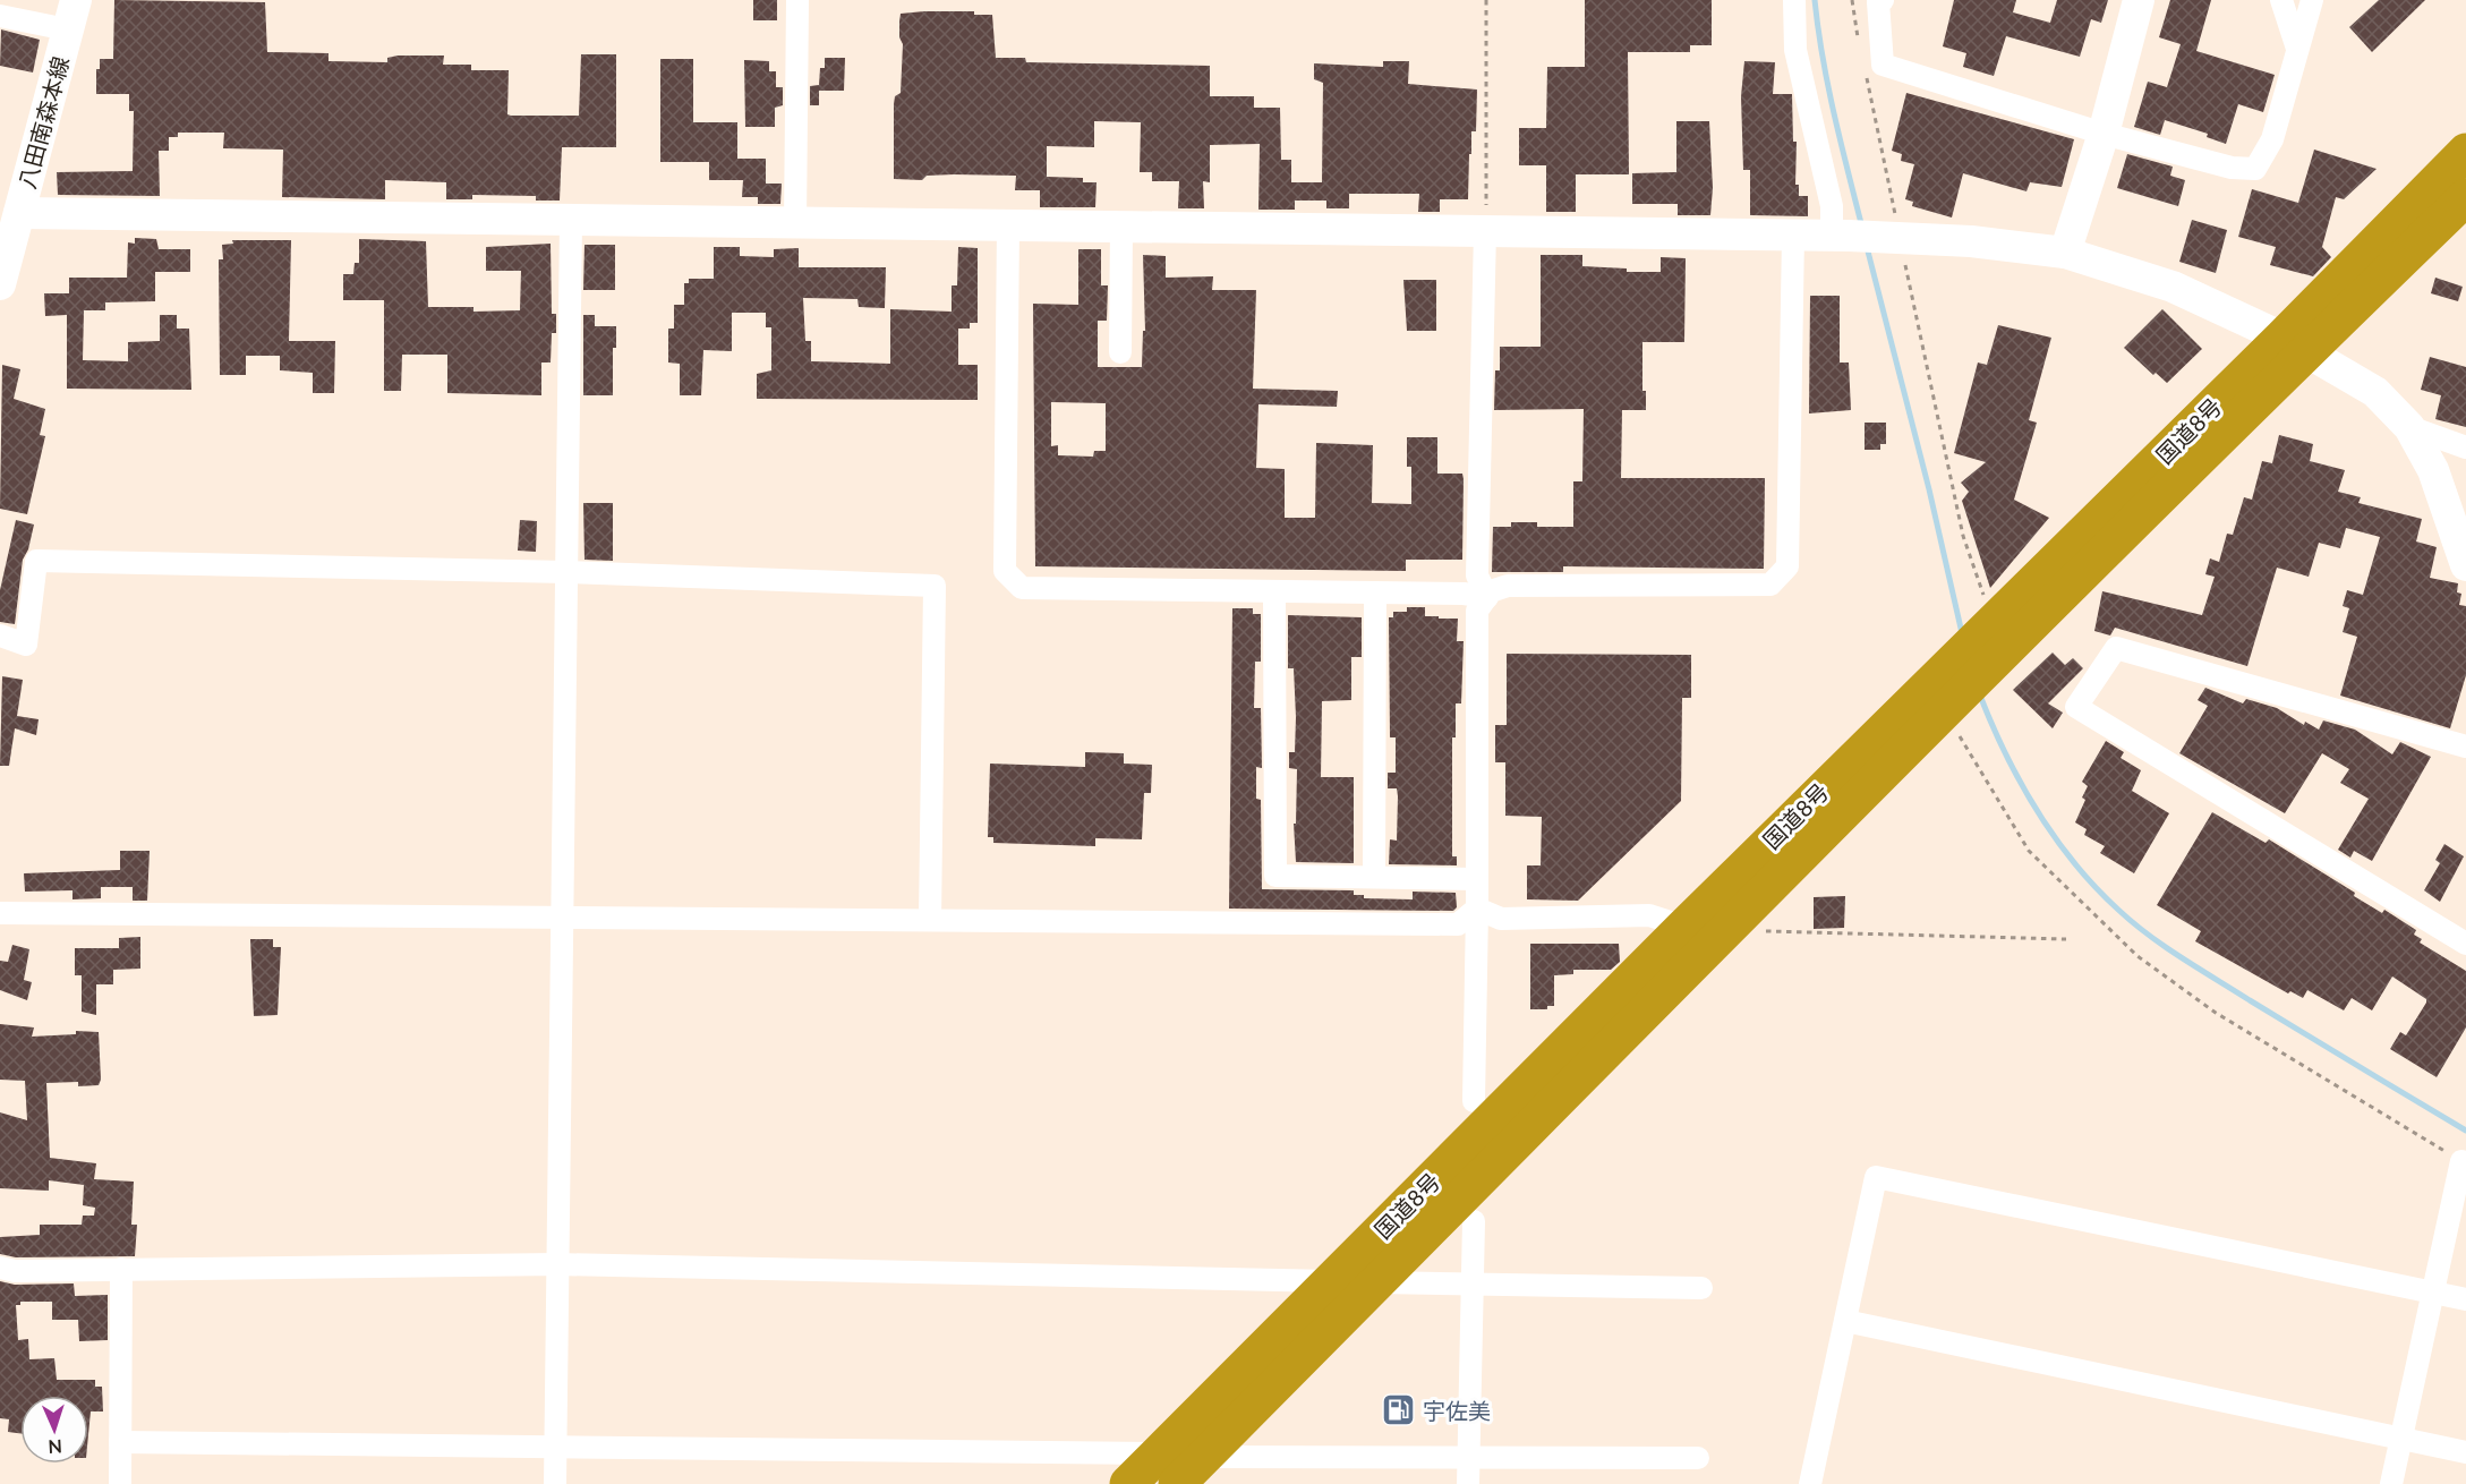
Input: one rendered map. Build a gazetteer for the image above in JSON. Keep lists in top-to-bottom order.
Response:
{
  "streets": {
    "highway": ["国道8号"],
    "street": ["八田南森本線"]
  },
  "places": {
    "fuel station": ["宇佐美"]
  },
  "north": "bottom"
}
